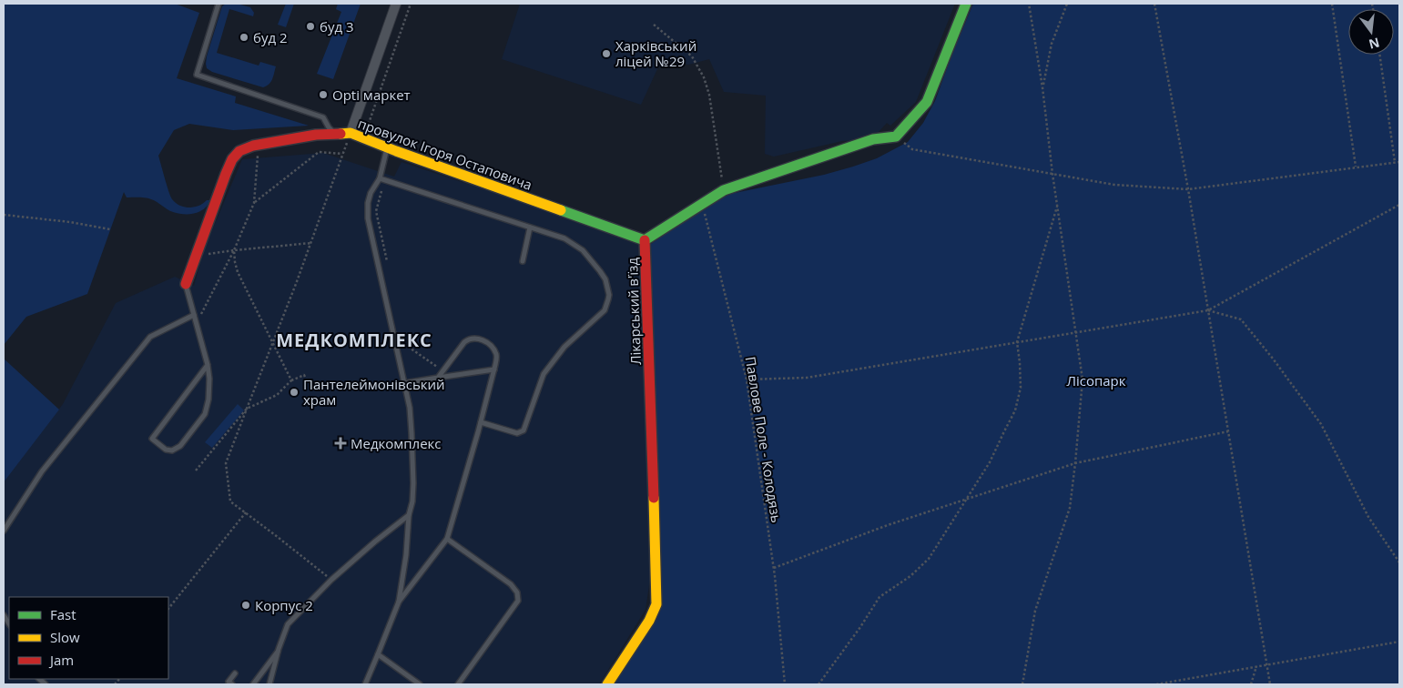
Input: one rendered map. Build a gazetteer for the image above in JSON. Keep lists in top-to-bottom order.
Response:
{
  "streets": {
    "street": ["провулок Ігоря Остаповича", "Лікарський в'їзд"],
    "path": ["Павлове Поле - Колодязь"]
  },
  "crossings": [
    ["провулок Ігоря Остаповича", "Лікарський в'їзд"],
    ["Лікарський в'їзд", "Павлове Поле - Колодязь"]
  ],
  "districts": ["МЕДКОМПЛЕКС"],
  "parks": ["Лісопарк"],
  "places": {
    "other": [
      "буд 3",
      "буд 2",
      "Харківський ліцей №29",
      "Opti маркет",
      "Пантелеймонівський храм",
      "Корпус 2"
    ],
    "health": ["Медкомплекс"]
  },
  "legend": ["Fast", "Slow", "Jam"],
  "north": "bottom"
}
